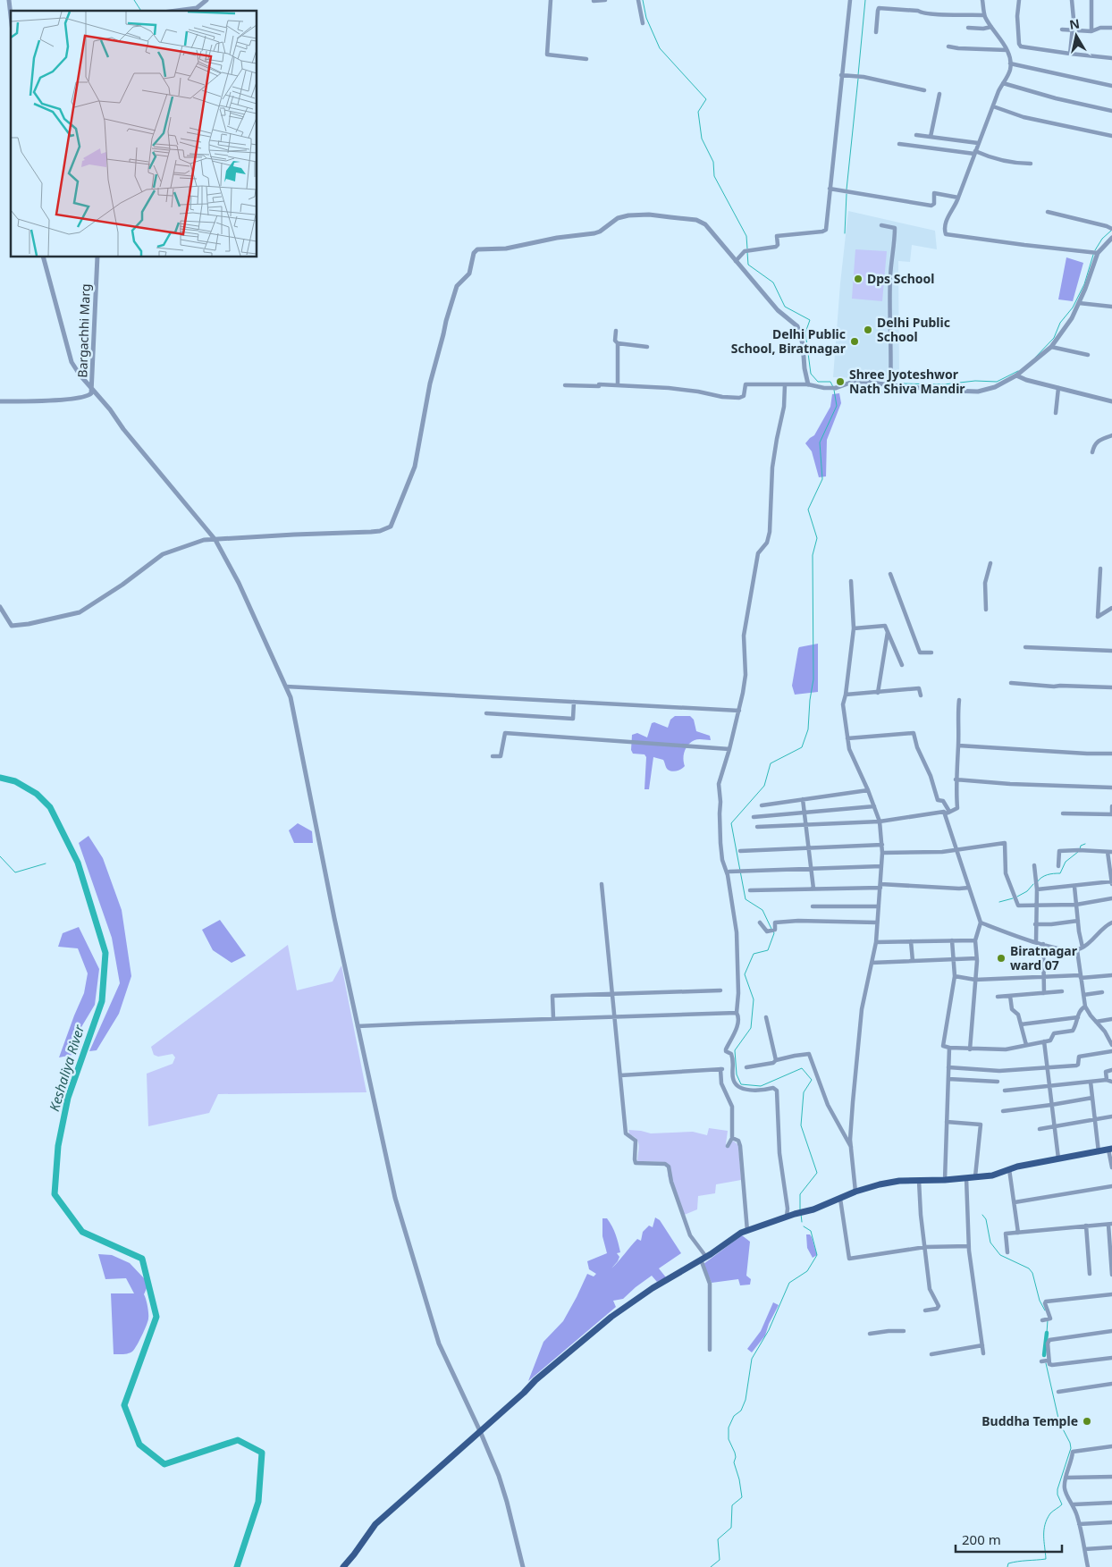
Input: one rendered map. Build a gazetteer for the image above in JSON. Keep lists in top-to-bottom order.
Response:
{
  "streets": {
    "street": ["Bargachhi Marg"]
  },
  "water": ["Keshaliya River"],
  "places": [
    "Dps School",
    "Delhi Public School",
    "Delhi Public School, Biratnagar",
    "Shree Jyoteshwor Nath Shiva Mandir",
    "Biratnagar ward 07",
    "Buddha Temple"
  ],
  "scale_bar": "200 m",
  "north": "top"
}
